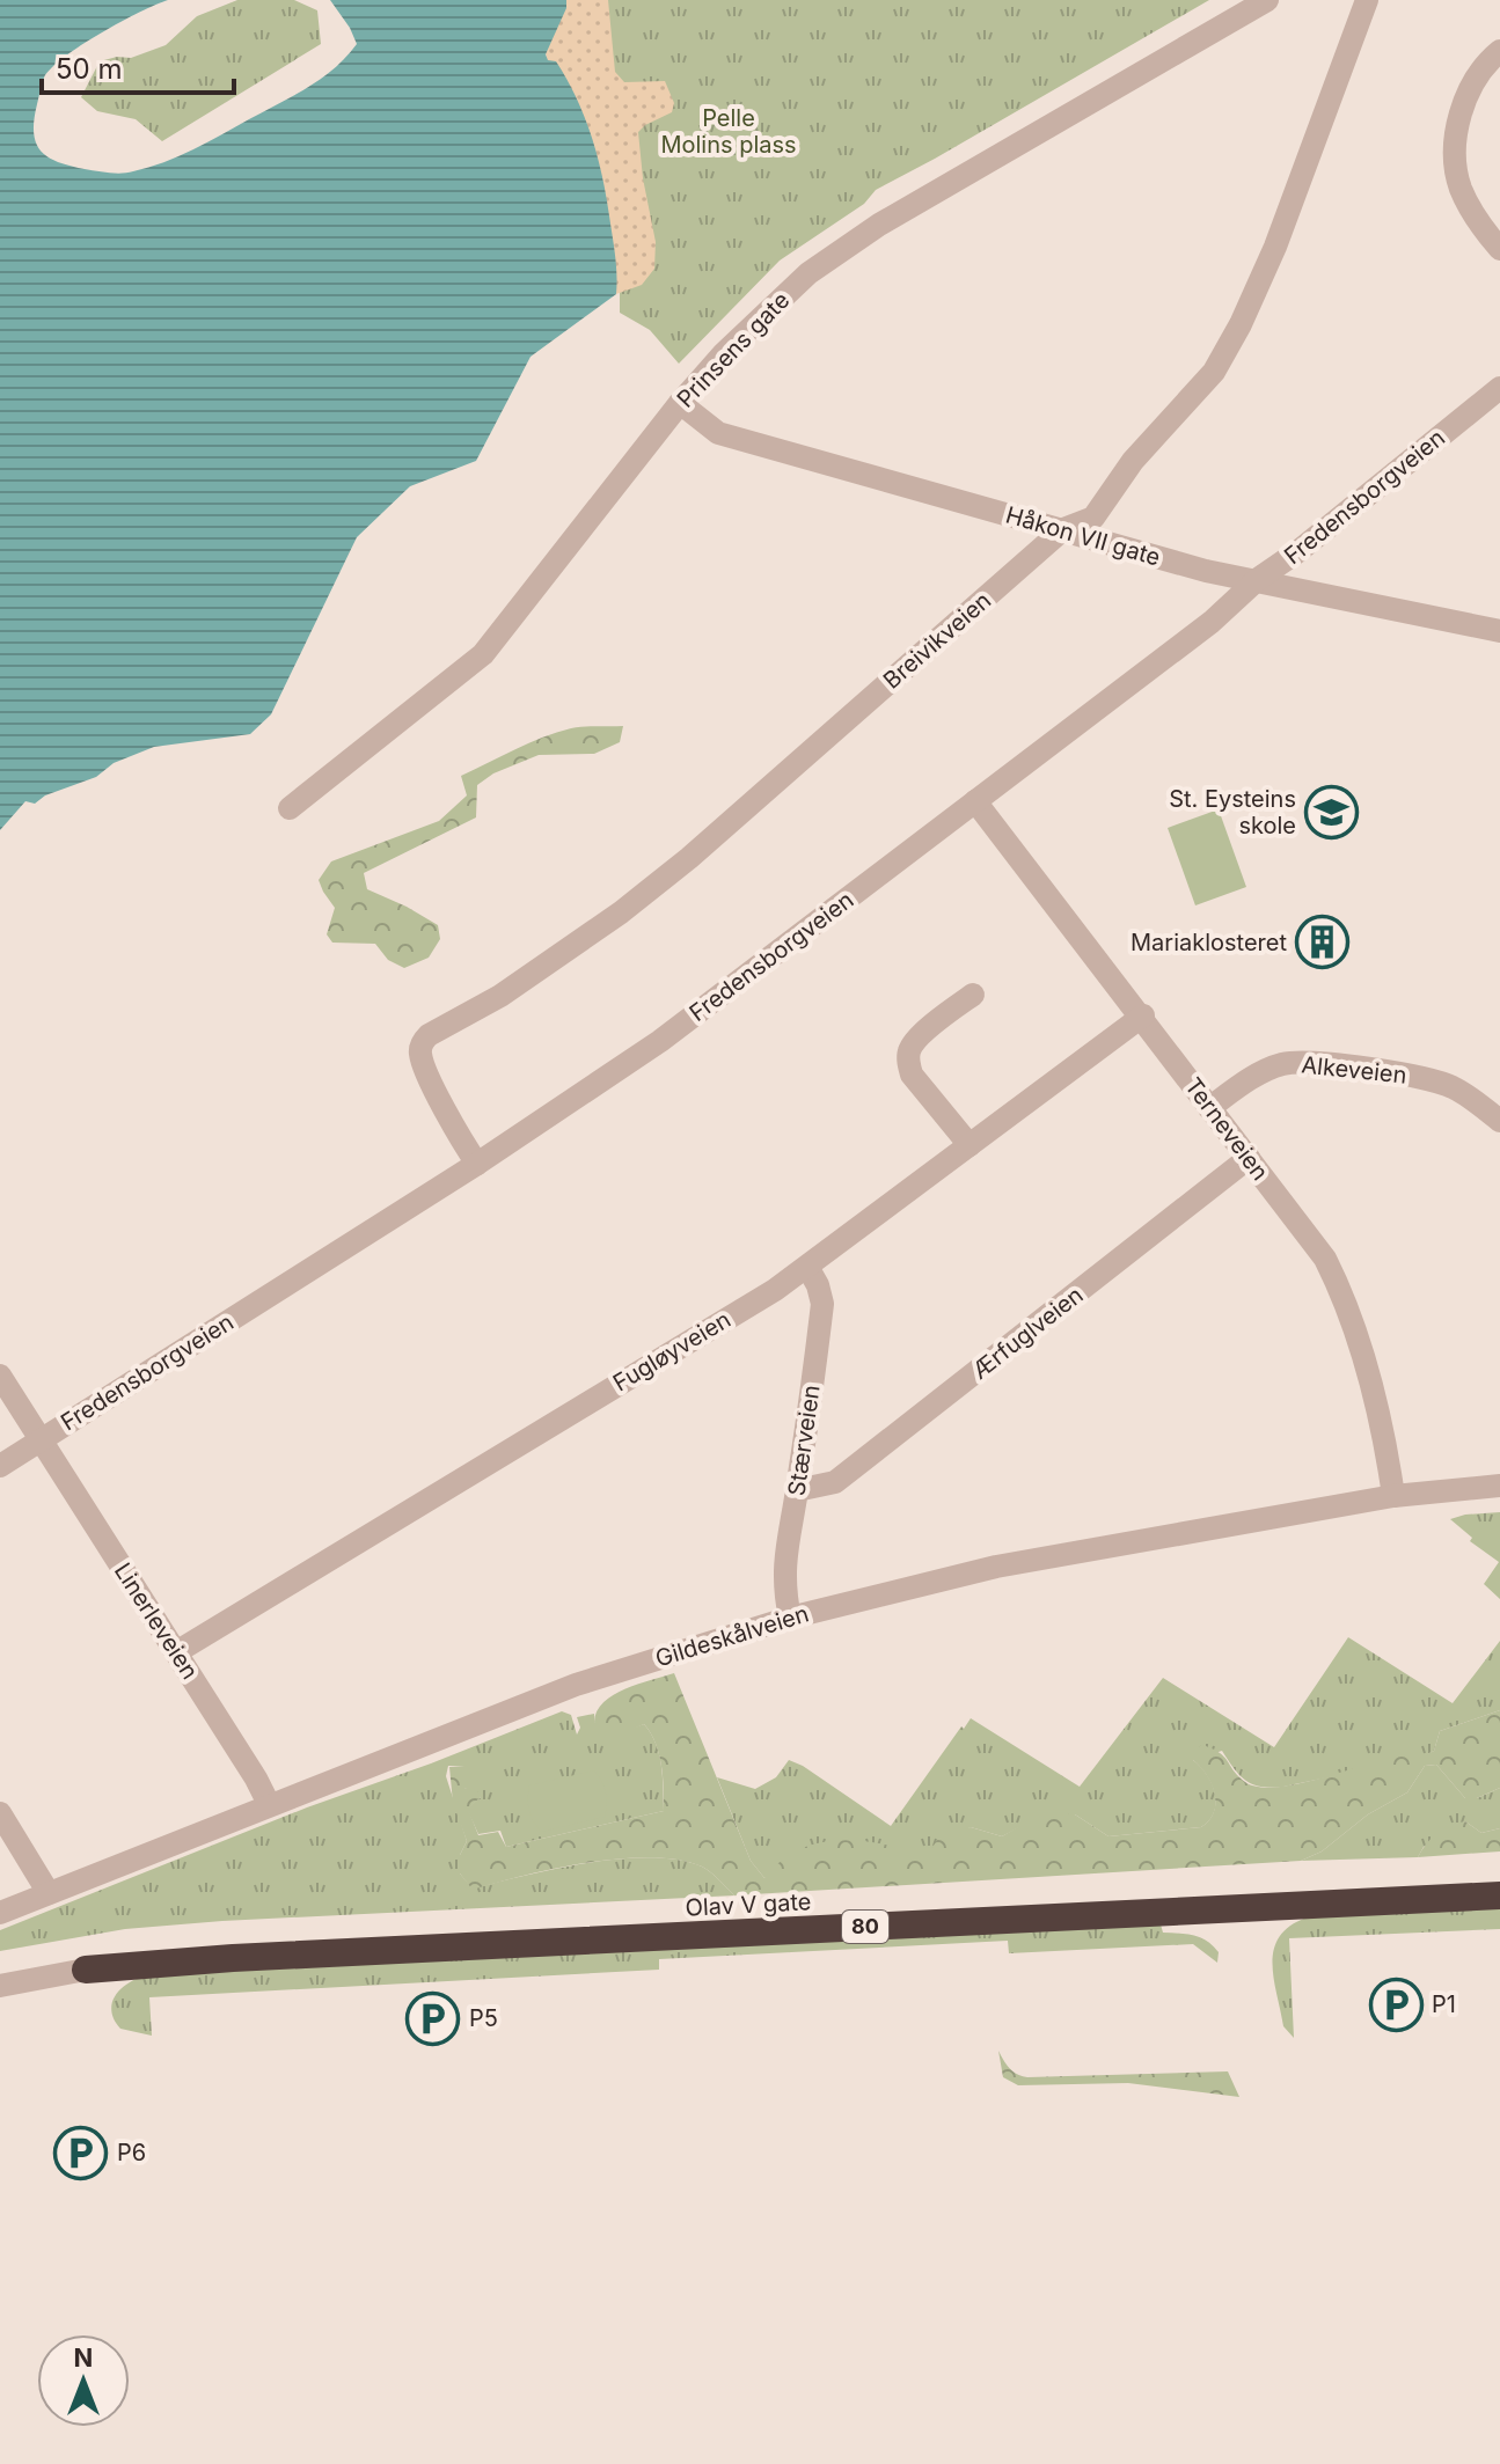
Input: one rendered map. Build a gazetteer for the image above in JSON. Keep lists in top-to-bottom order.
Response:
{
  "streets": {
    "highway": ["Olav V gate", "80"],
    "street": [
      "Prinsens gate",
      "Fredensborgveien",
      "Håkon VII gate",
      "Breivikveien",
      "Alkeveien",
      "Terneveien",
      "Ærfuglveien",
      "Fugløyveien",
      "Stærveien",
      "Linerleveien",
      "Gildeskålveien"
    ]
  },
  "crossings": [
    ["Prinsens gate", "Håkon VII gate"],
    ["Fredensborgveien", "Håkon VII gate"],
    ["Fredensborgveien", "Breivikveien"],
    ["Fredensborgveien", "Terneveien"],
    ["Fredensborgveien", "Linerleveien"],
    ["Håkon VII gate", "Breivikveien"],
    ["Alkeveien", "Terneveien"],
    ["Terneveien", "Ærfuglveien"],
    ["Terneveien", "Fugløyveien"],
    ["Terneveien", "Gildeskålveien"],
    ["Ærfuglveien", "Stærveien"],
    ["Fugløyveien", "Stærveien"],
    ["Fugløyveien", "Linerleveien"],
    ["Stærveien", "Gildeskålveien"],
    ["Linerleveien", "Gildeskålveien"]
  ],
  "parks": ["Pelle Molins plass"],
  "places": {
    "school or university": ["St. Eysteins skole"],
    "building": ["Mariaklosteret"],
    "parking": ["P1", "P5", "P6"]
  },
  "scale_bar": "50 m",
  "north": "top"
}
